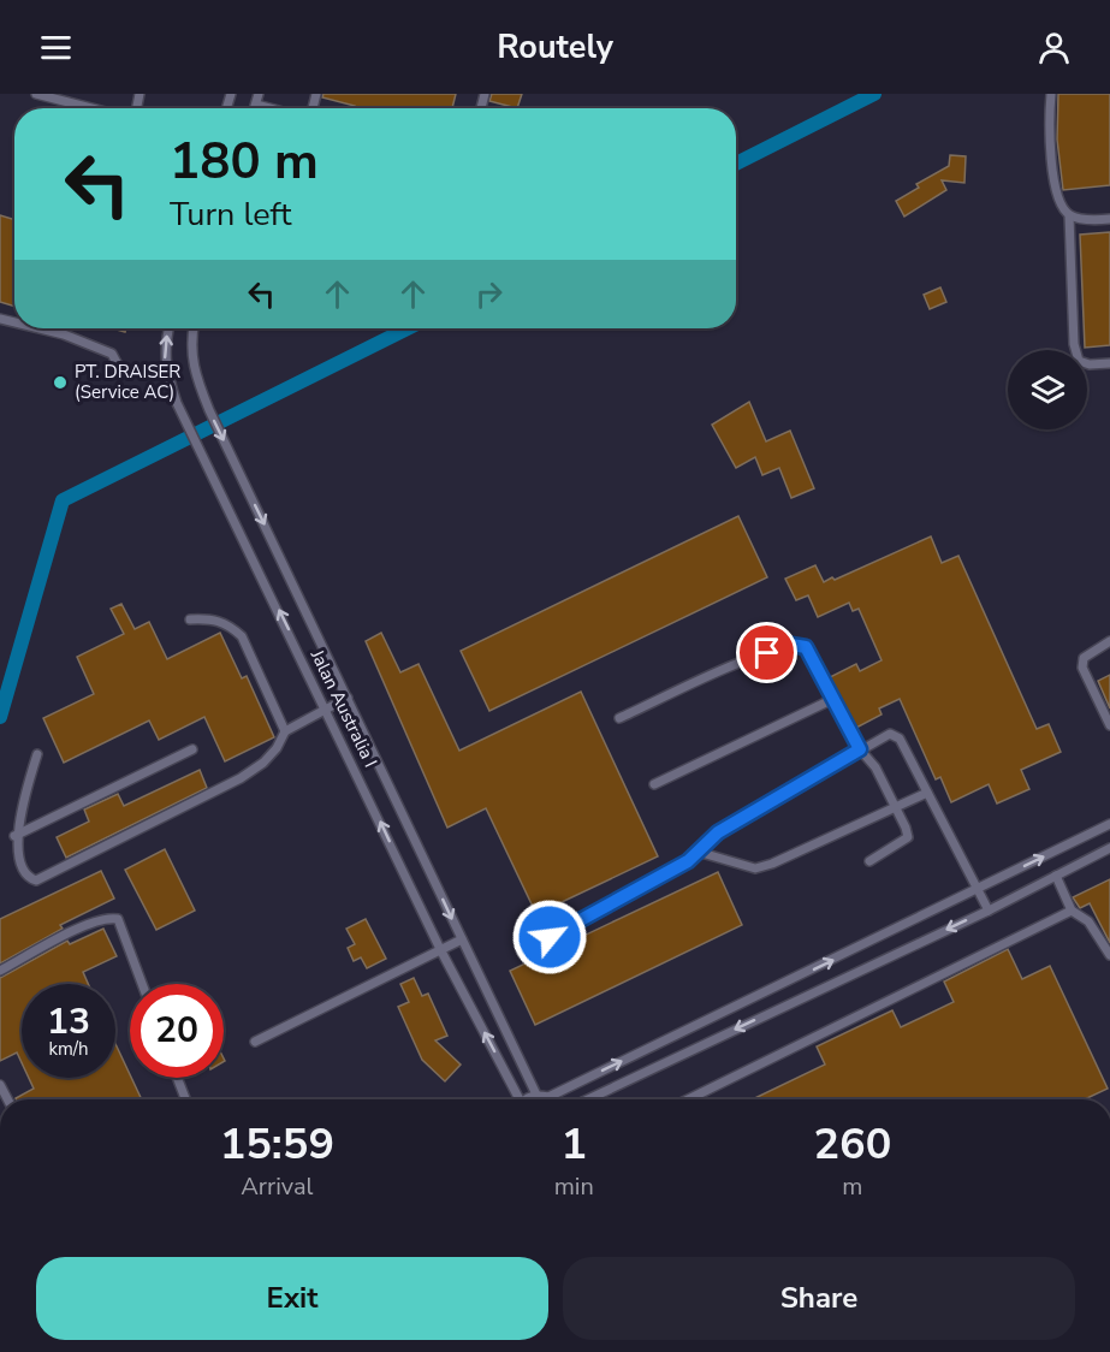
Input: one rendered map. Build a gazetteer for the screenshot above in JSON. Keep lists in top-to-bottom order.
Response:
{
  "streets": {
    "lane": ["Jalan Australia I"]
  },
  "places": ["PT. DRAISER (Service AC)"],
  "page": {
    "header": "Routely",
    "turn": ["180 m", "Turn left"],
    "speed": "13 km/h",
    "limit": "20",
    "eta": [
      "15:59",
      "Arrival",
      "1",
      "min",
      "260",
      "m"
    ],
    "buttons": ["Exit", "Share"]
  }
}
